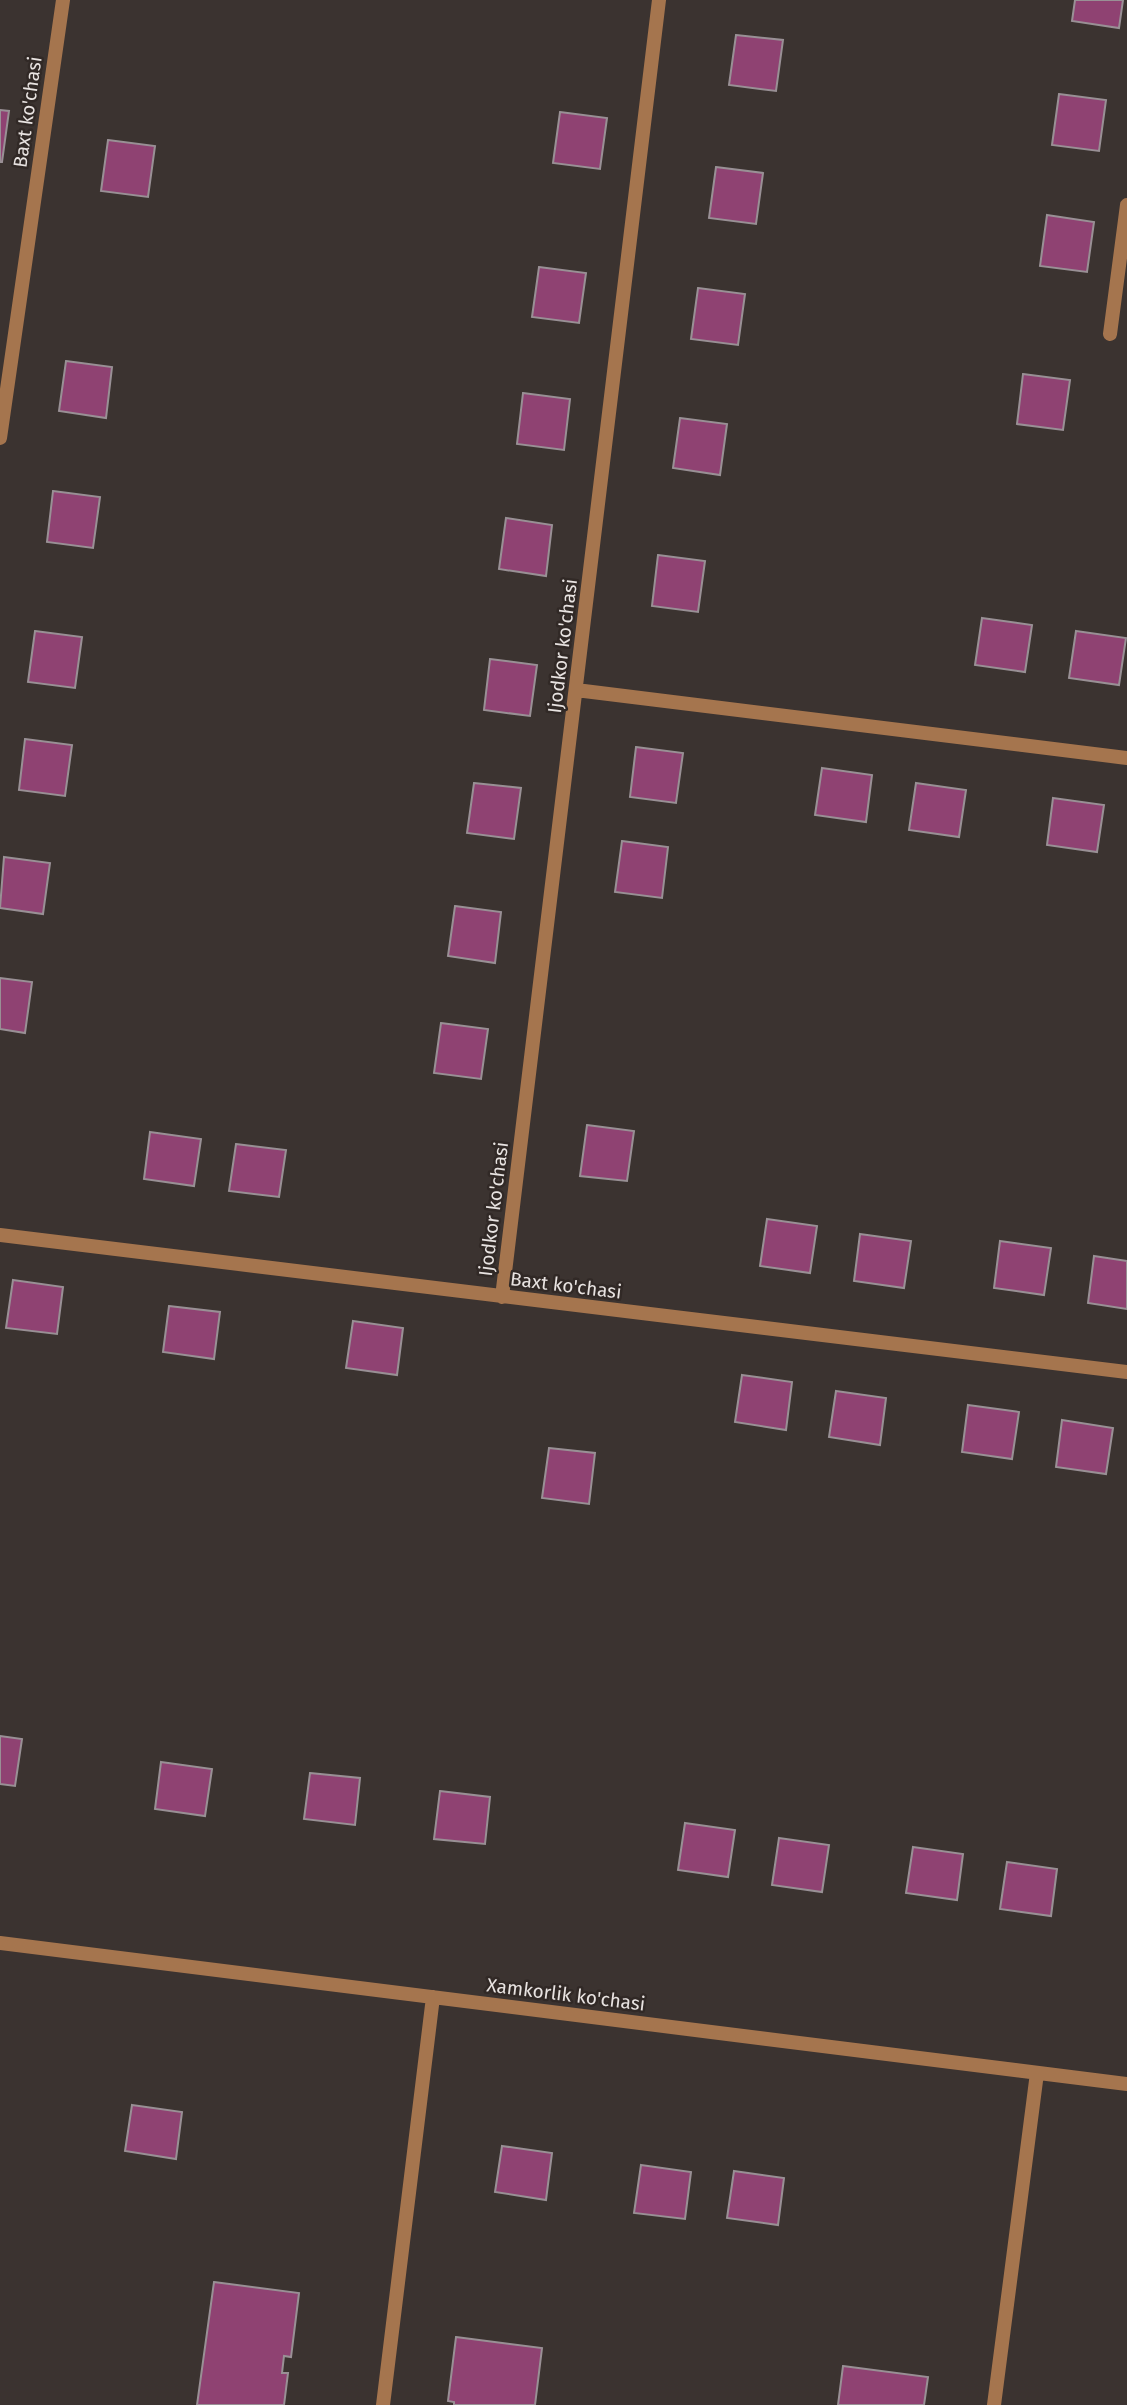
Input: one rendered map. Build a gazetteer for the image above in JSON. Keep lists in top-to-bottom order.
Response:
{
  "streets": {
    "street": ["Baxt ko'chasi", "Ijodkor ko'chasi", "Xamkorlik ko'chasi"]
  },
  "crossings": [
    ["Baxt ko'chasi", "Ijodkor ko'chasi"]
  ]
}
